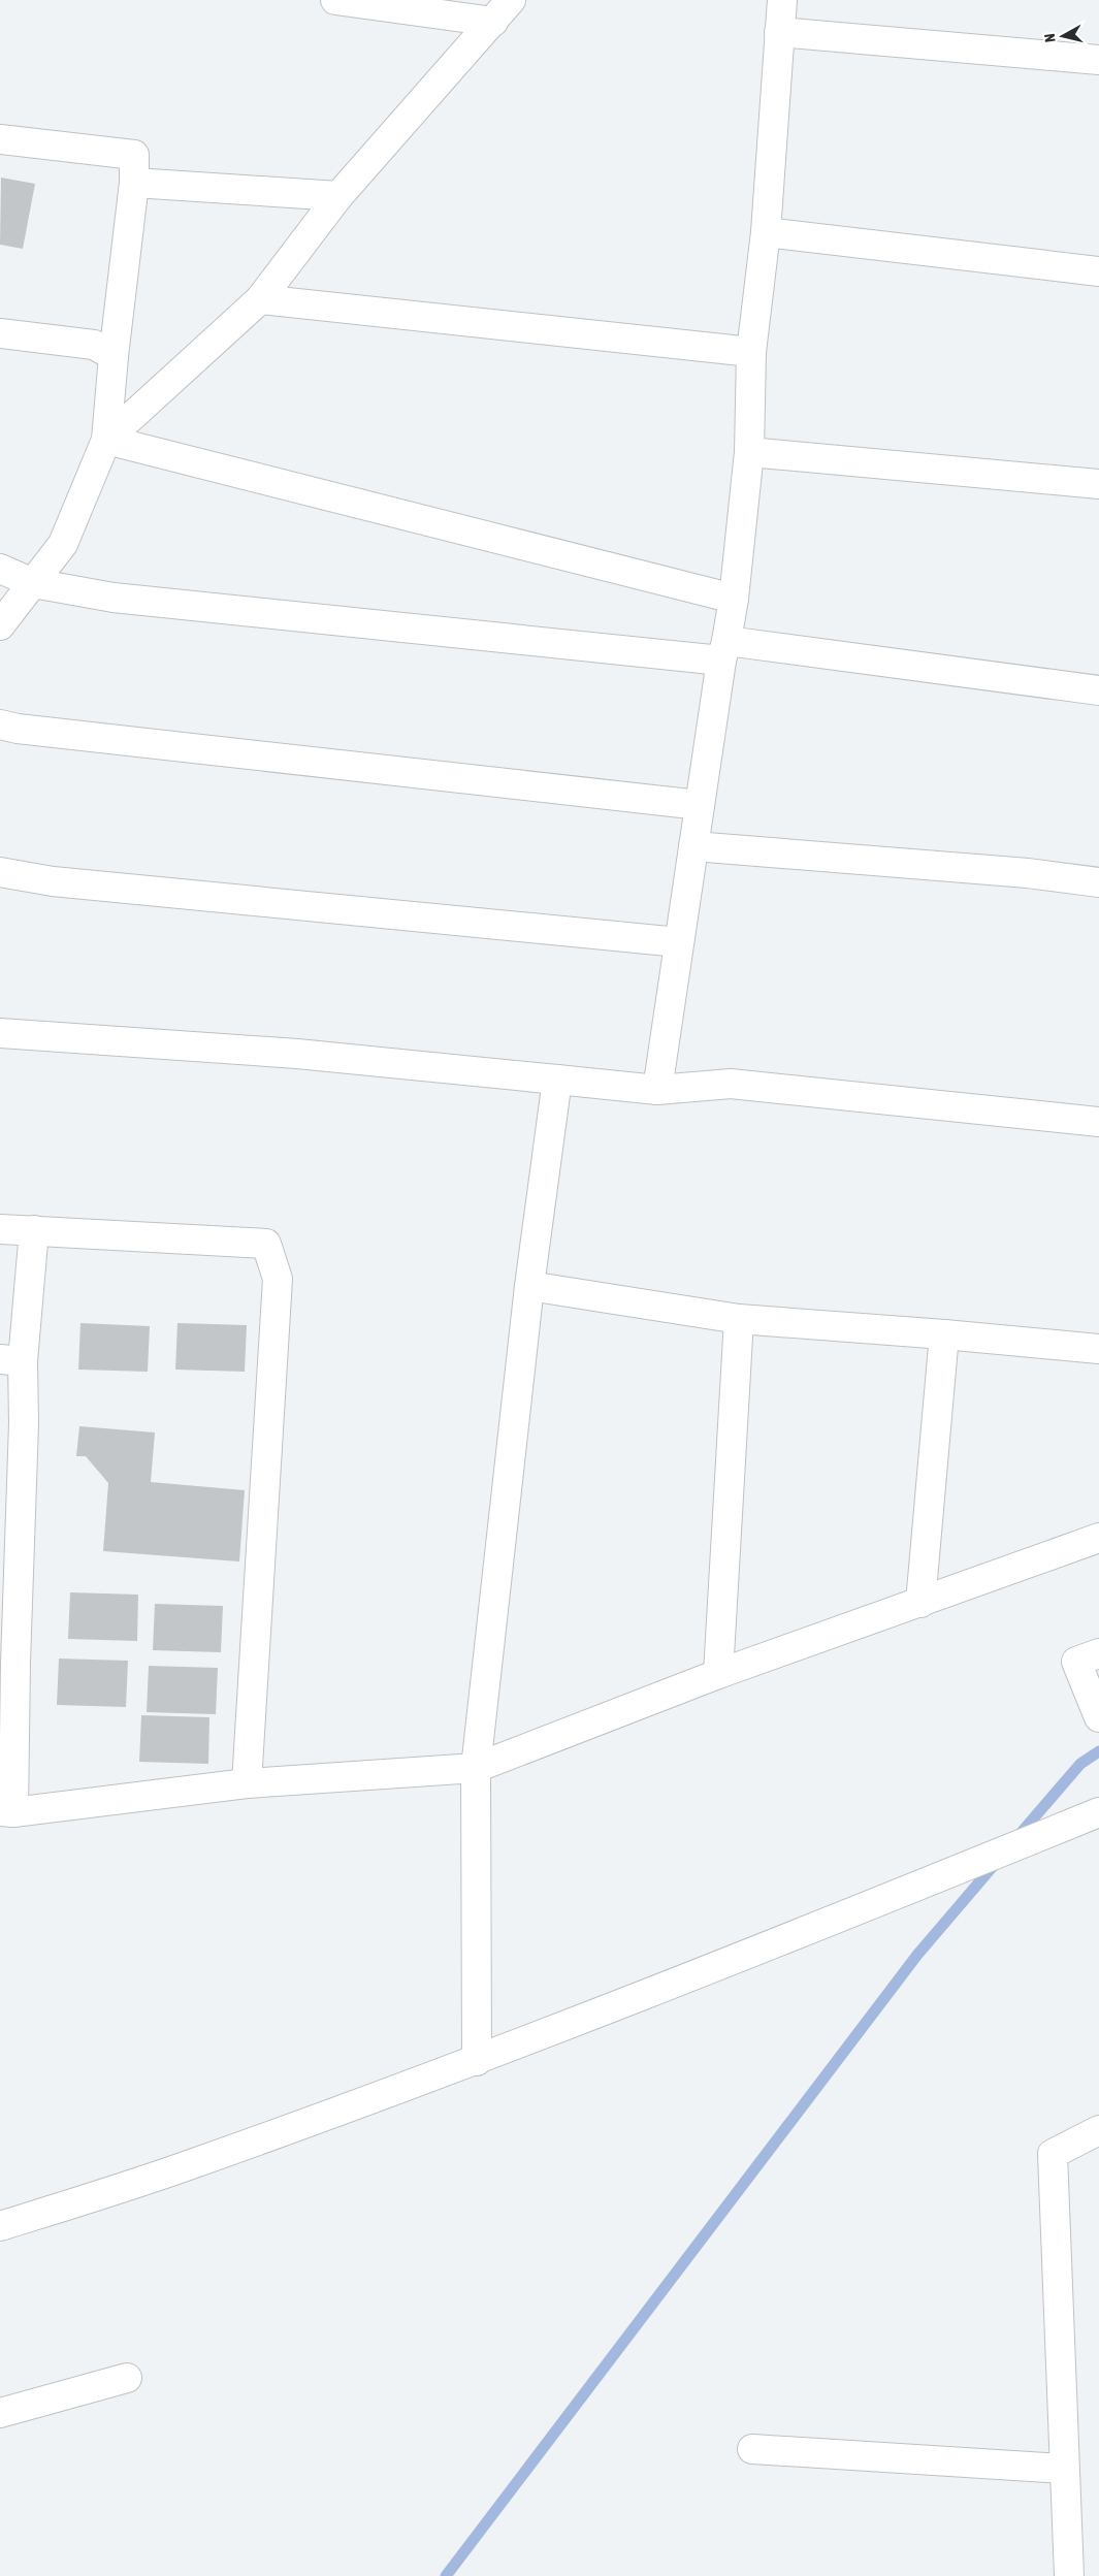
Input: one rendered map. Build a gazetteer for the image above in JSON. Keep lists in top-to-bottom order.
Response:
{
  "north": "left"
}
